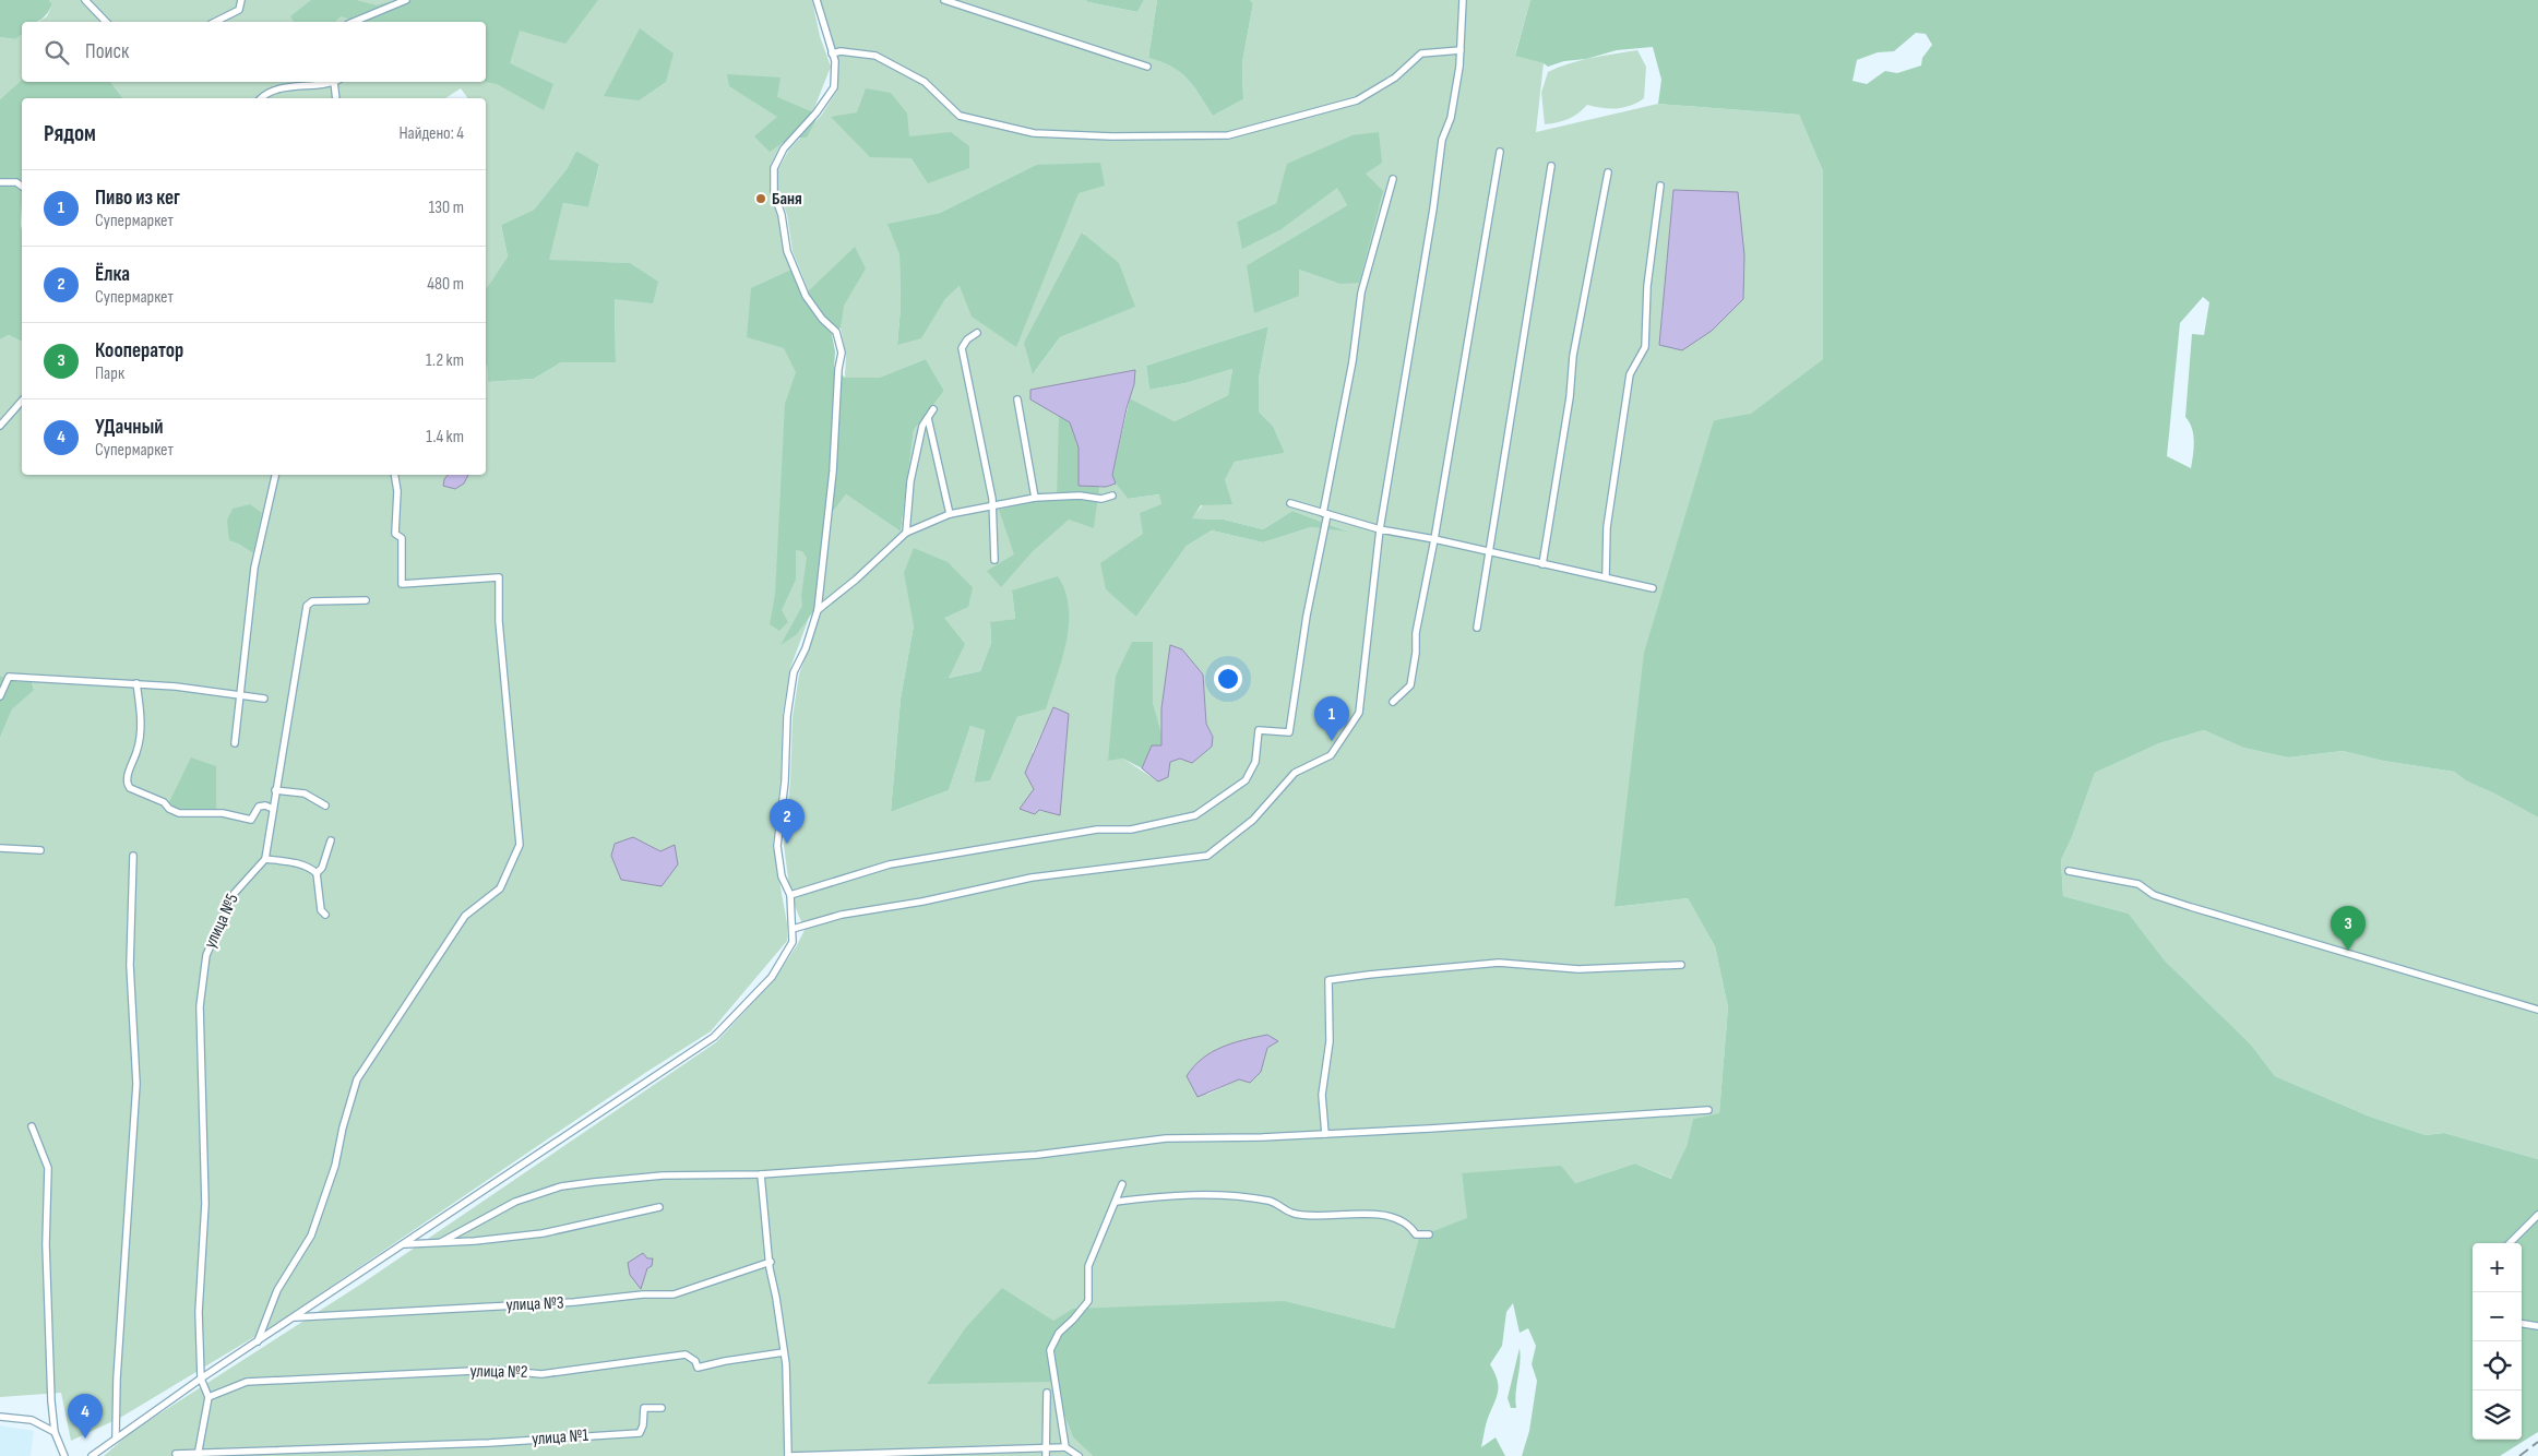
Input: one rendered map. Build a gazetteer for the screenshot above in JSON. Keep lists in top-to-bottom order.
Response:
{
  "streets": {
    "street": [
      "улица №5",
      "улица №3",
      "улица №2",
      "улица №1"
    ]
  },
  "places": ["Баня"],
  "page": {
    "search": "Поиск",
    "heading": ["Рядом", "Найдено: 4"],
    "list": [
      {
        "mark": "1",
        "name": "Пиво из кег",
        "note": "Супермаркет",
        "value": "130 m"
      },
      {
        "mark": "2",
        "name": "Ёлка",
        "note": "Супермаркет",
        "value": "480 m"
      },
      {
        "mark": "3",
        "name": "Кооператор",
        "note": "Парк",
        "value": "1.2 km"
      },
      {
        "mark": "4",
        "name": "УДачный",
        "note": "Супермаркет",
        "value": "1.4 km"
      }
    ],
    "pins": [
      "1",
      "2",
      "3",
      "4"
    ],
    "map_buttons": ["+", "−"]
  }
}
